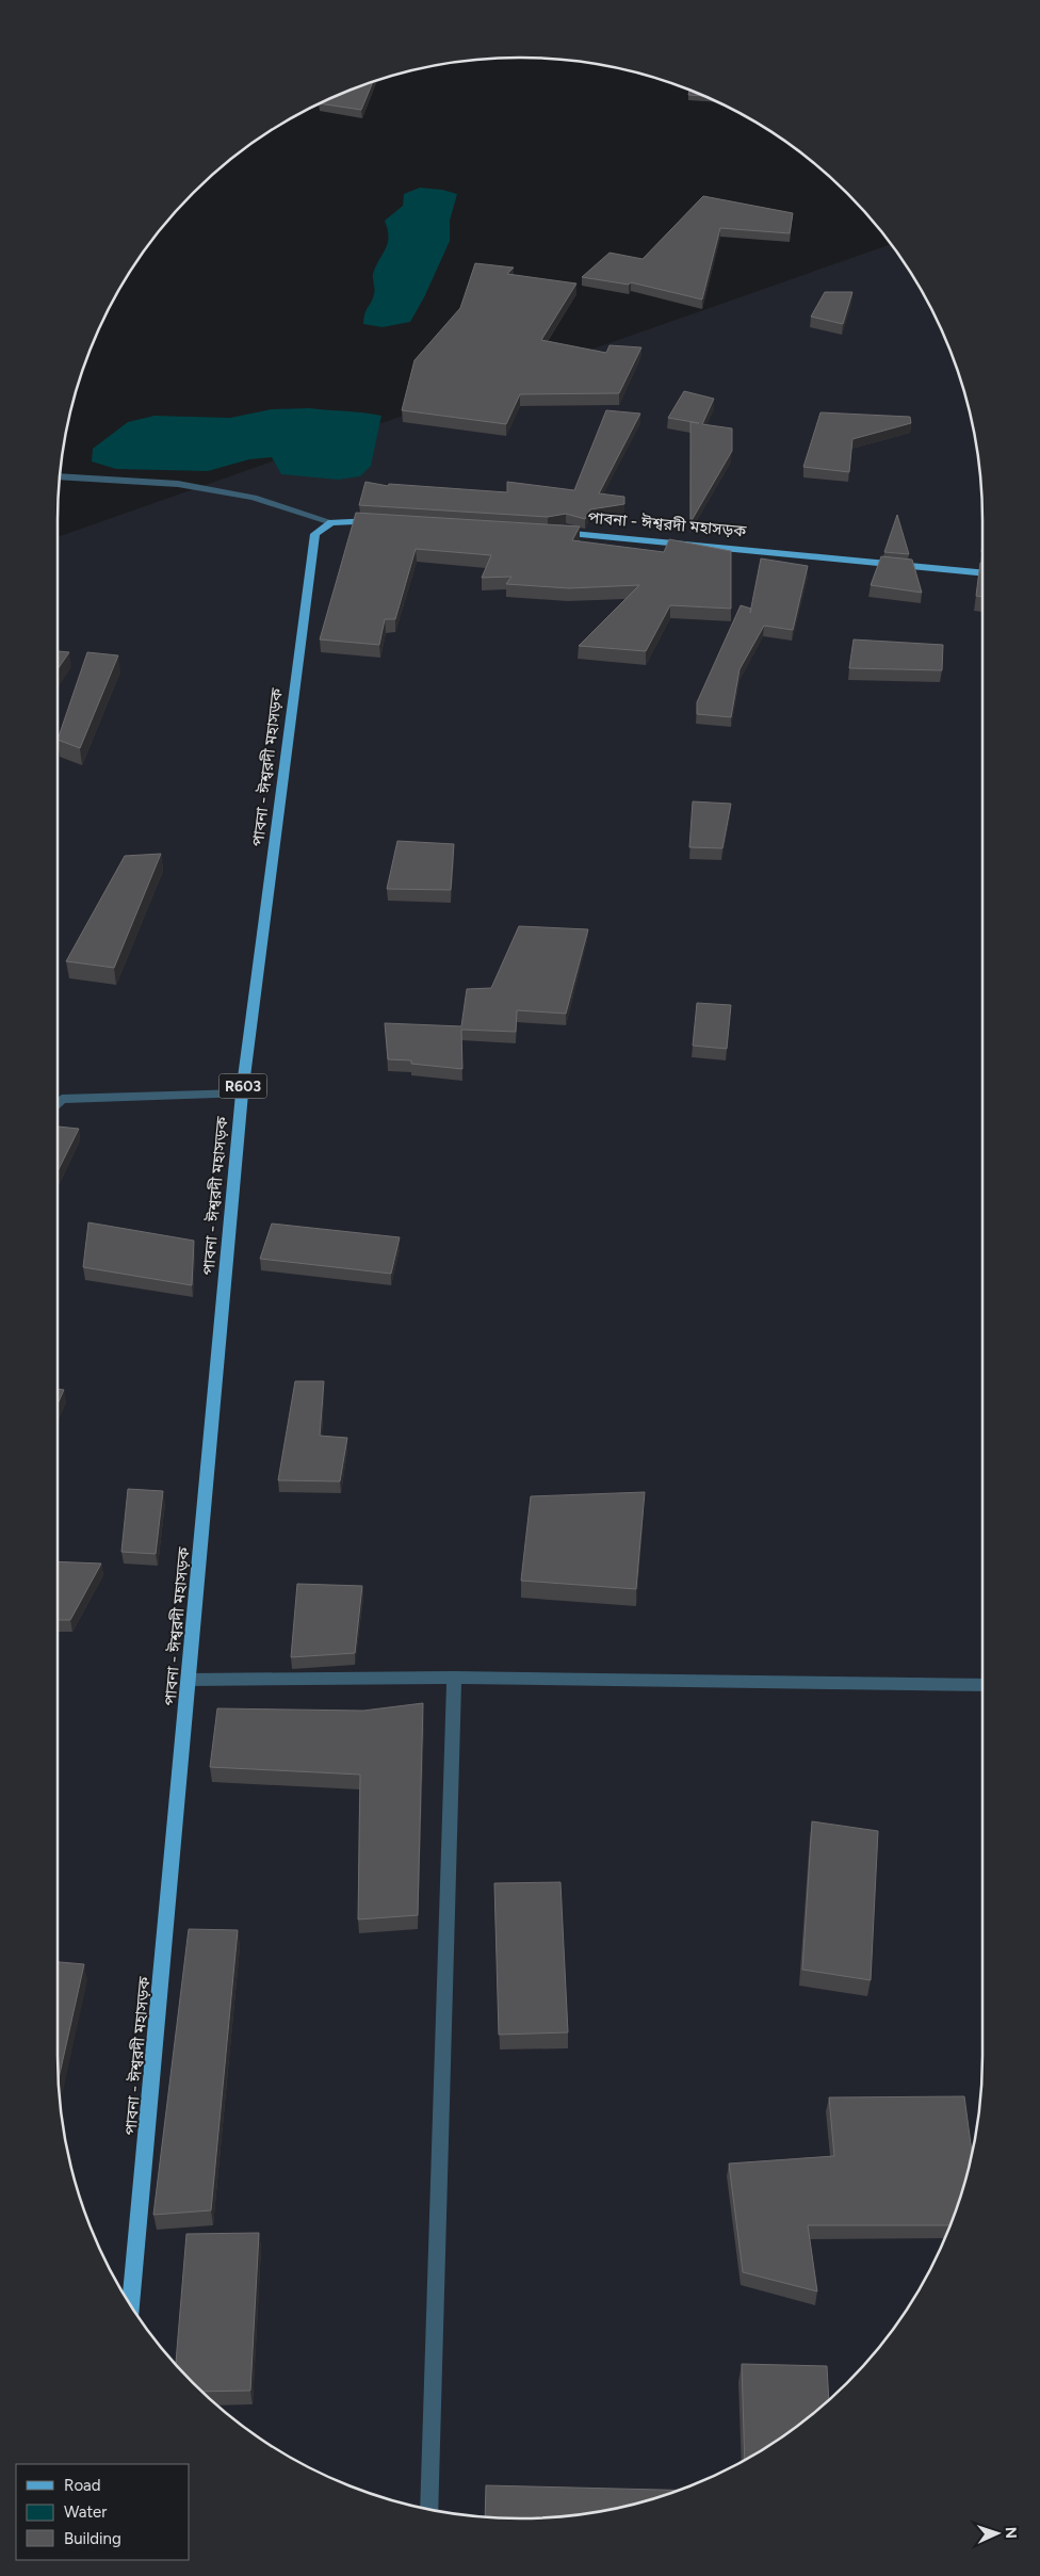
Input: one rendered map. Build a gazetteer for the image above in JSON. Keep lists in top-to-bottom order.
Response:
{
  "streets": {
    "main road": ["পাবনা - ঈশ্বরদী মহাসড়ক", "R603"]
  },
  "legend": ["Road", "Water", "Building"],
  "north": "right"
}
